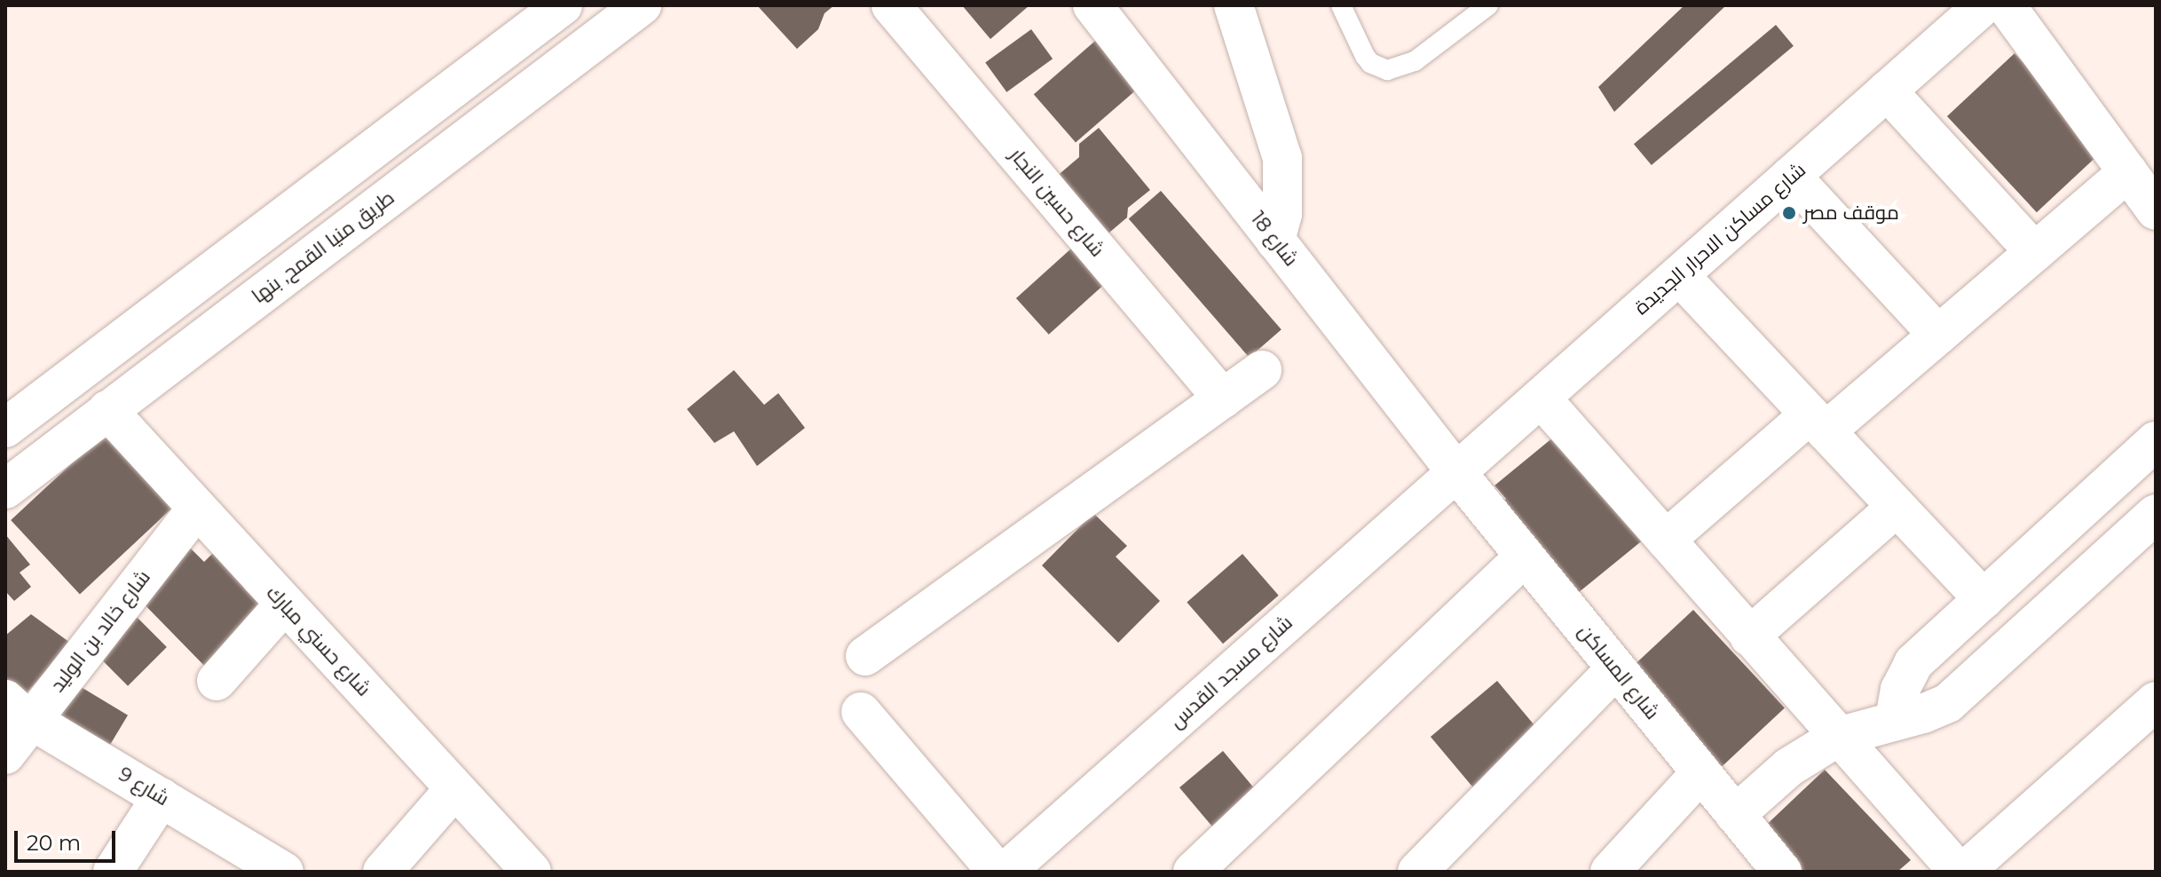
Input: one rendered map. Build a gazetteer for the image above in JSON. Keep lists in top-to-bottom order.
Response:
{
  "streets": {
    "main road": [
      "شارع حسين النجار",
      "شارع 18",
      "شارع مساكن الاحرار الجديدة",
      "طريق منيا القمح, بنها",
      "شارع خالد بن الوليد",
      "شارع حسني مبارك",
      "شارع مسجد القدس",
      "شارع المساكن",
      "شارع 9"
    ]
  },
  "crossings": [
    ["شارع 18", "شارع مساكن الاحرار الجديدة"],
    ["شارع 18", "شارع مسجد القدس"],
    ["شارع 18", "شارع المساكن"],
    ["شارع مساكن الاحرار الجديدة", "شارع مسجد القدس"],
    ["شارع مساكن الاحرار الجديدة", "شارع المساكن"],
    ["طريق منيا القمح, بنها", "شارع حسني مبارك"],
    ["شارع خالد بن الوليد", "شارع حسني مبارك"],
    ["شارع خالد بن الوليد", "شارع 9"],
    ["شارع مسجد القدس", "شارع المساكن"]
  ],
  "places": ["موقف مصر"],
  "scale_bar": "20 m"
}
